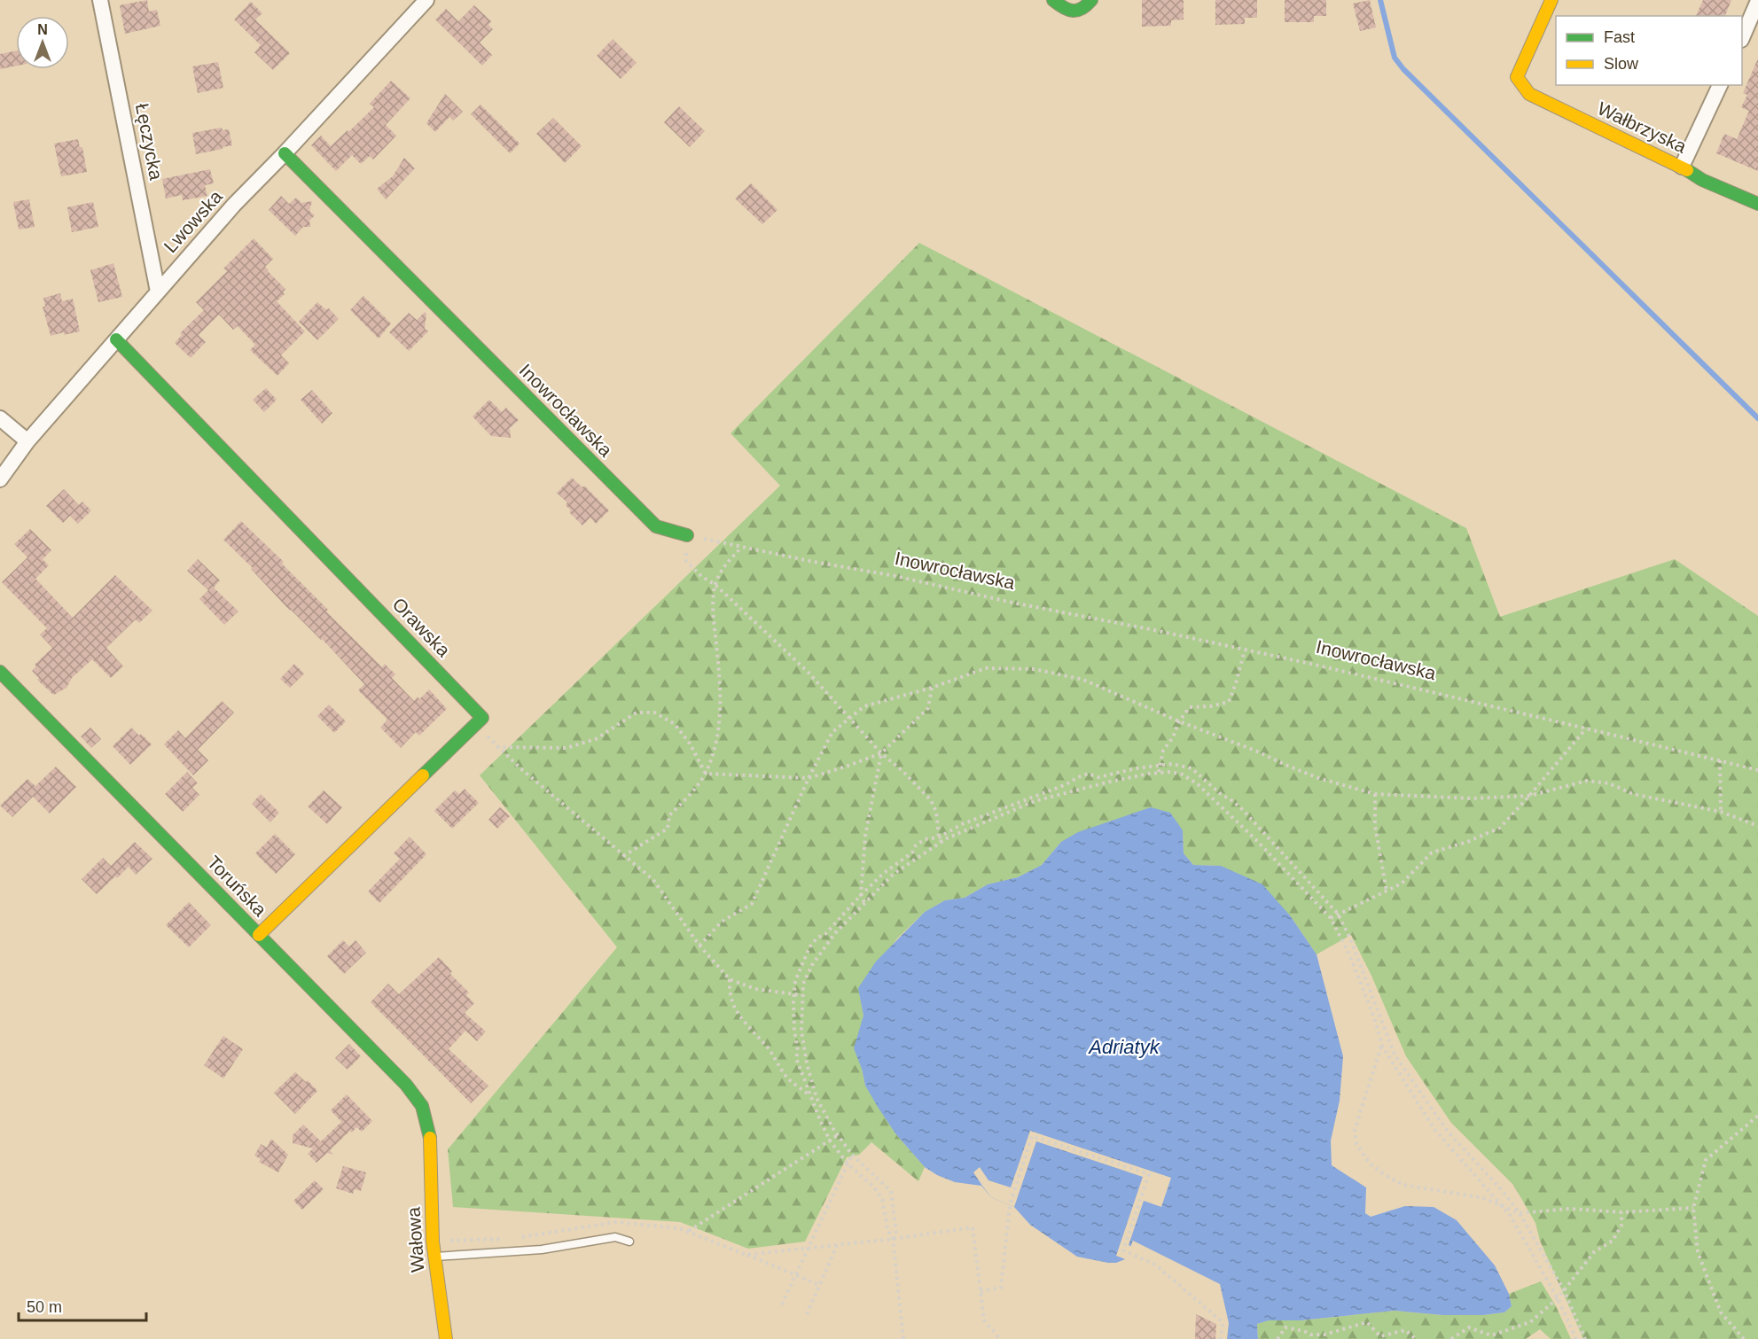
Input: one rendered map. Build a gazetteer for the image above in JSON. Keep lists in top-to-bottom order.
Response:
{
  "streets": {
    "street": [
      "Wałbrzyska",
      "Łęczycka",
      "Lwowska",
      "Inowrocławska",
      "Orawska",
      "Toruńska",
      "Wałowa"
    ]
  },
  "crossings": [
    ["Łęczycka", "Lwowska"],
    ["Lwowska", "Inowrocławska"],
    ["Lwowska", "Orawska"],
    ["Toruńska", "Wałowa"]
  ],
  "water": ["Adriatyk"],
  "legend": ["Fast", "Slow"],
  "scale_bar": "50 m",
  "north": "top"
}
